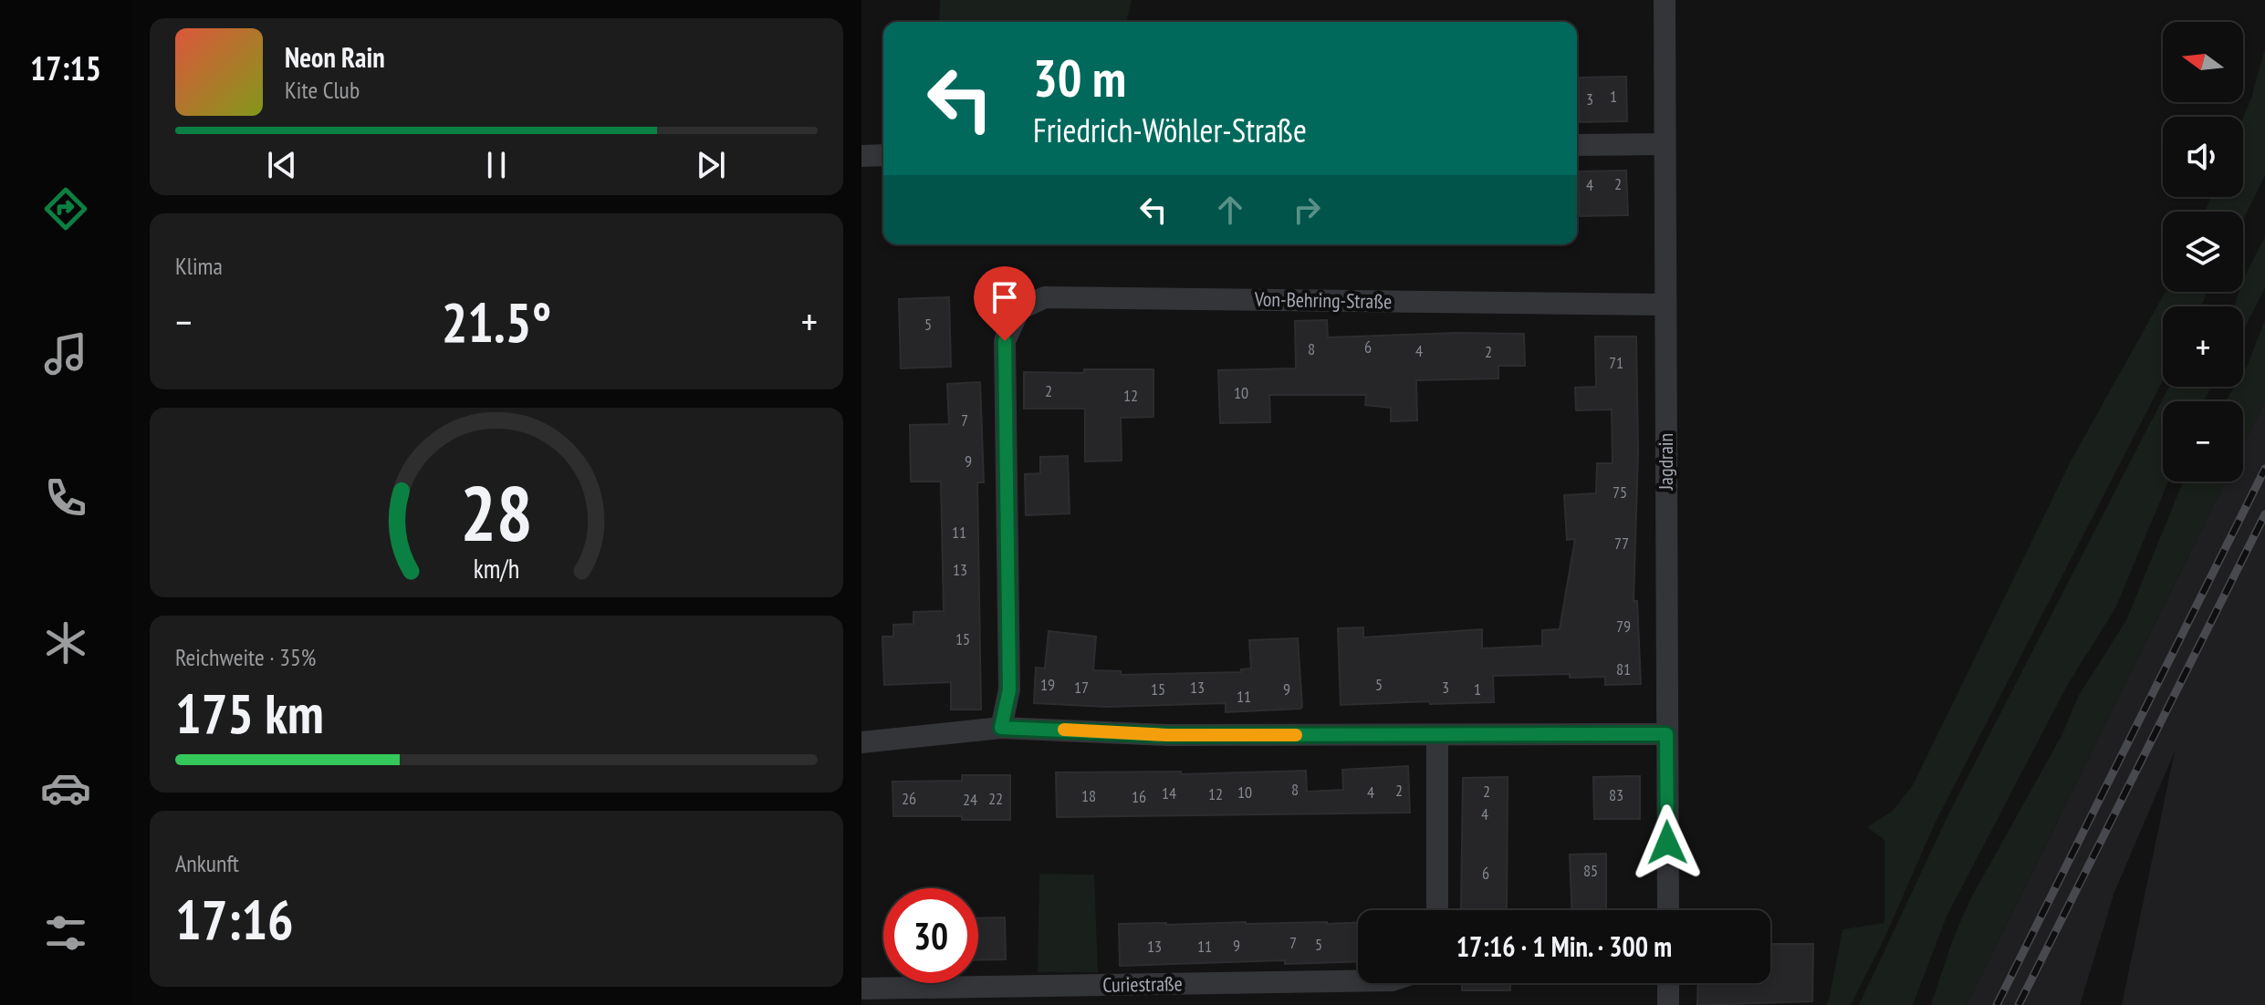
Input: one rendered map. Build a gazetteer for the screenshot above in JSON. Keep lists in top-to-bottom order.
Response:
{
  "streets": {
    "street": ["Von-Behring-Straße", "Jagdrain", "Curiestraße"]
  },
  "crossings": [
    ["Von-Behring-Straße", "Jagdrain"]
  ],
  "house_numbers": [
    "1",
    "3",
    "2",
    "4",
    "5",
    "6",
    "8",
    "4",
    "2",
    "71",
    "2",
    "10",
    "12",
    "7",
    "9",
    "75",
    "11",
    "77",
    "13",
    "79",
    "15",
    "81",
    "19",
    "5",
    "17",
    "13",
    "3",
    "15",
    "9",
    "1",
    "11",
    "8",
    "2",
    "2",
    "10",
    "4",
    "14",
    "12",
    "83",
    "18",
    "16",
    "26",
    "22",
    "24",
    "4",
    "85",
    "6",
    "7",
    "5",
    "9",
    "13",
    "11"
  ],
  "north": "left",
  "page": {
    "tabs": "17:15",
    "map_buttons": ["+", "−"],
    "turn": ["30 m", "Friedrich-Wöhler-Straße"],
    "song": ["Neon Rain", "Kite Club"],
    "tile": [
      "Klima",
      ["Reichweite · 35%", "175 km"],
      ["Ankunft", "17:16"]
    ],
    "heat": ["−", "21.5°", "+"],
    "limit": "30",
    "trip": "17:16 · 1 Min. · 300 m",
    "gauge": ["28", "km/h"]
  }
}
